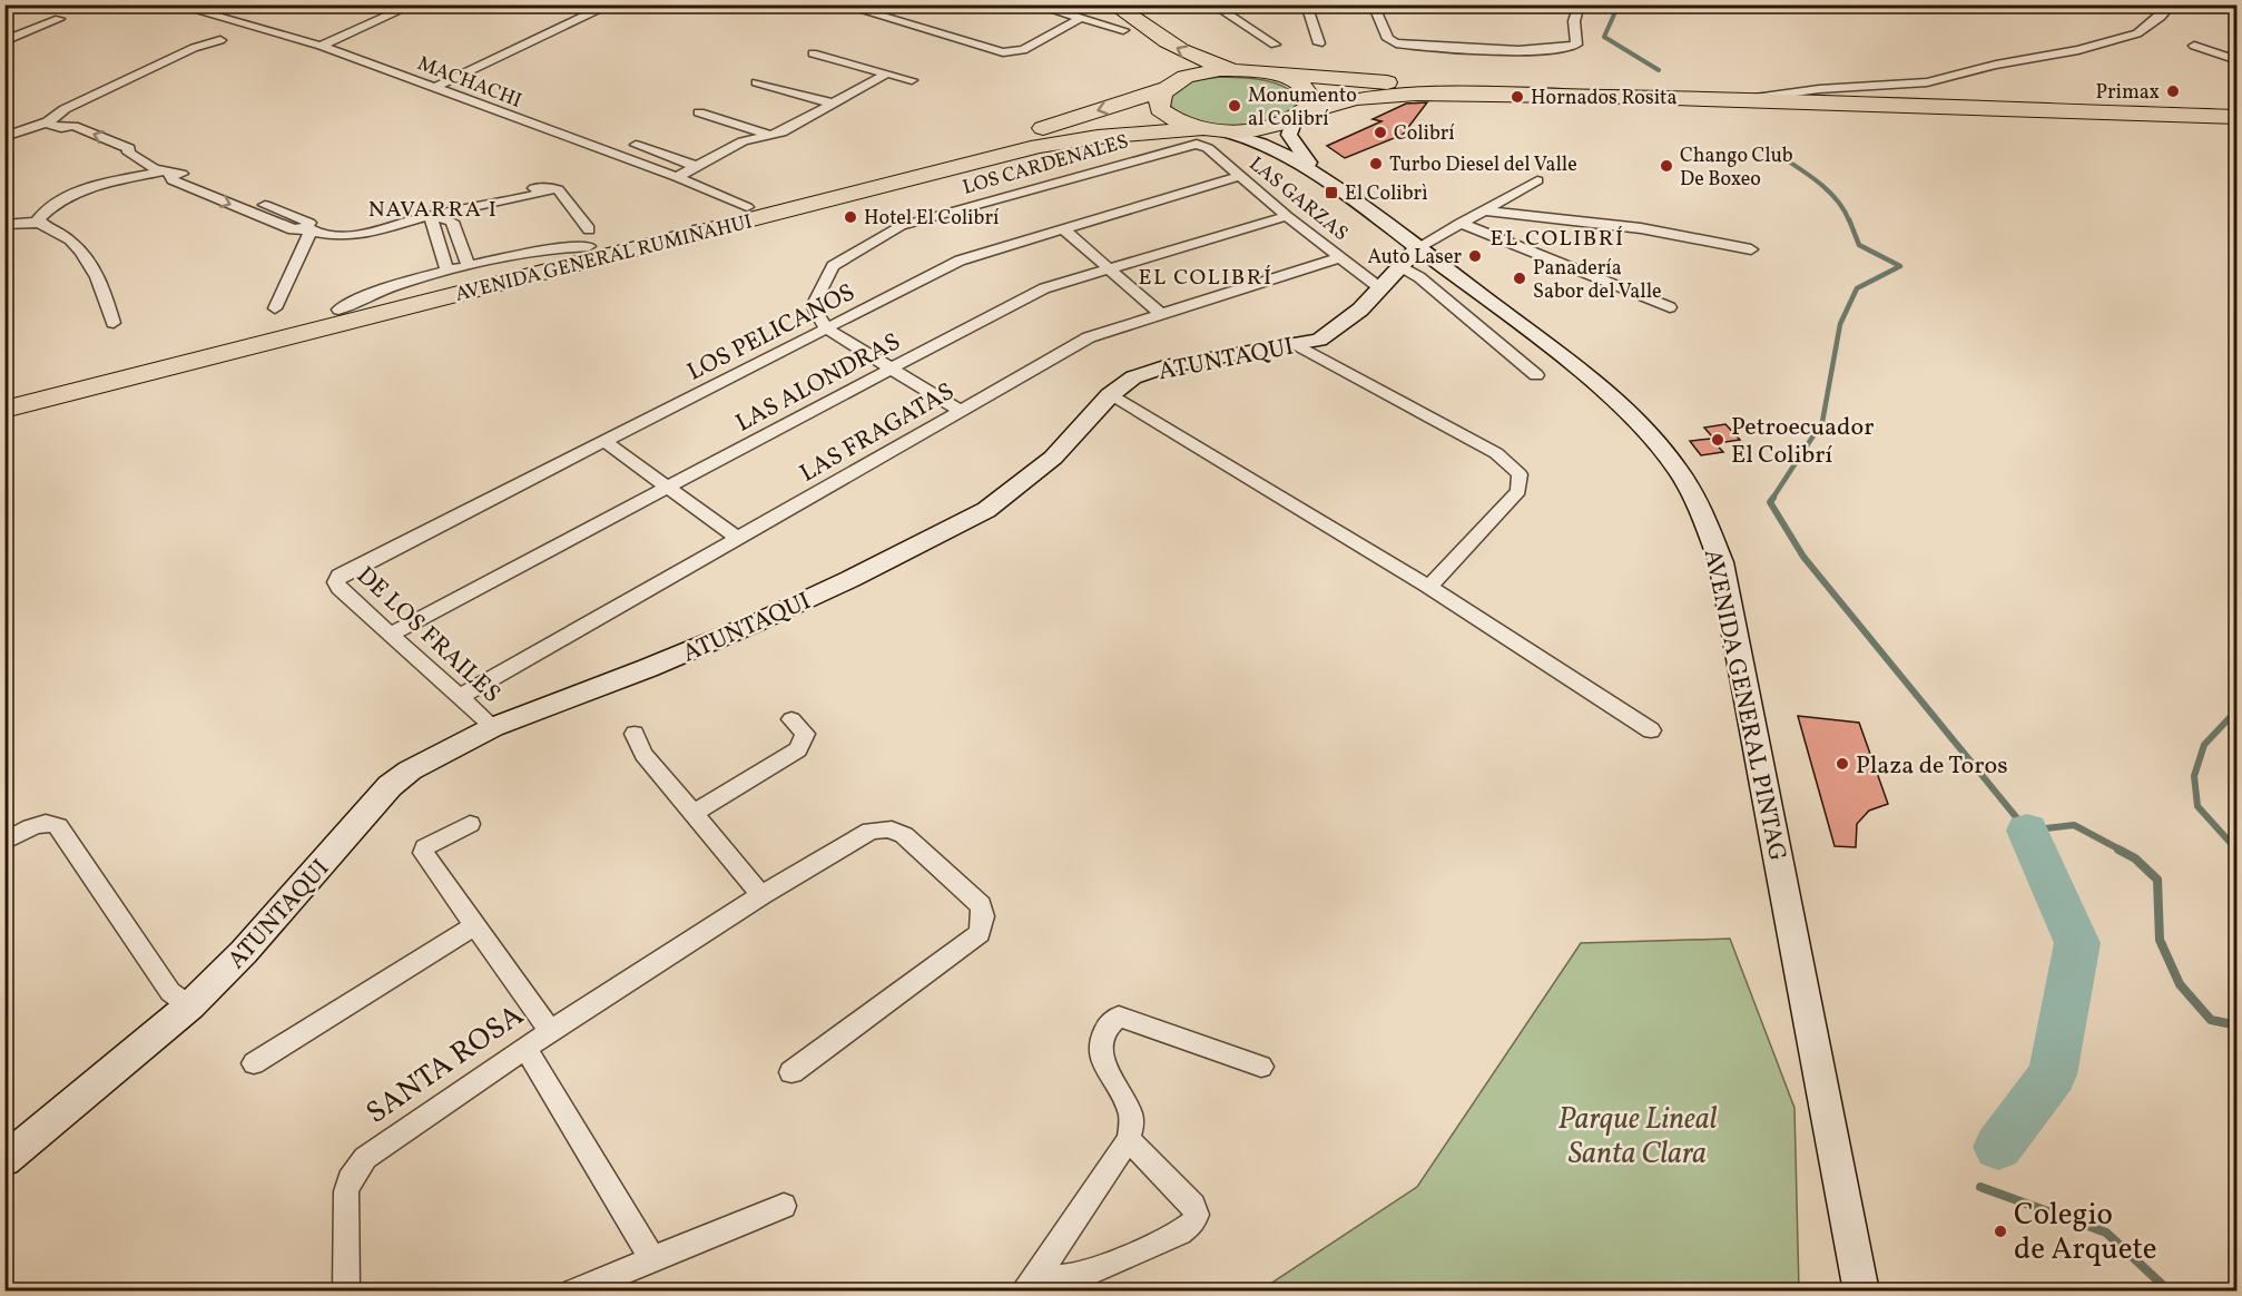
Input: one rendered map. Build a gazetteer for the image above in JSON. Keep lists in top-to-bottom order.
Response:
{
  "streets": {
    "highway": ["AVENIDA GENERAL RUMIÑAHUI"],
    "main road": ["ATUNTAQUI", "AVENIDA GENERAL PINTAG"],
    "street": [
      "MACHACHI",
      "LOS CARDENALES",
      "LAS GARZAS",
      "LOS PELICANOS",
      "LAS ALONDRAS",
      "LAS FRAGATAS",
      "DE LOS FRAILES",
      "SANTA ROSA"
    ]
  },
  "crossings": [
    ["MACHACHI", "AVENIDA GENERAL RUMIÑAHUI"],
    ["LOS CARDENALES", "LAS GARZAS"],
    ["LOS CARDENALES", "AVENIDA GENERAL RUMIÑAHUI"],
    ["LOS CARDENALES", "LOS PELICANOS"],
    ["LOS CARDENALES", "AVENIDA GENERAL PINTAG"],
    ["LAS GARZAS", "AVENIDA GENERAL RUMIÑAHUI"],
    ["LAS GARZAS", "LOS PELICANOS"],
    ["LAS GARZAS", "ATUNTAQUI"],
    ["LAS GARZAS", "LAS ALONDRAS"],
    ["LAS GARZAS", "LAS FRAGATAS"],
    ["LAS GARZAS", "AVENIDA GENERAL PINTAG"],
    ["AVENIDA GENERAL RUMIÑAHUI", "AVENIDA GENERAL PINTAG"],
    ["LOS PELICANOS", "DE LOS FRAILES"],
    ["ATUNTAQUI", "DE LOS FRAILES"],
    ["ATUNTAQUI", "AVENIDA GENERAL PINTAG"],
    ["LAS ALONDRAS", "DE LOS FRAILES"],
    ["LAS FRAGATAS", "DE LOS FRAILES"]
  ],
  "districts": ["NAVARRA I", "EL COLIBRÍ", "EL COLIBRÍ"],
  "parks": ["Parque Lineal Santa Clara"],
  "places": {
    "other": [
      "Primax",
      "Hornados Rosita",
      "Monumento al Colibrí",
      "Colibrí",
      "Turbo Diesel del Valle",
      "Chango Club De Boxeo",
      "Hotel El Colibrí",
      "Auto Laser",
      "Panadería Sabor del Valle",
      "Petroecuador El Colibrí",
      "Plaza de Toros",
      "Colegio de Arquete"
    ],
    "transit": ["El Colibrì"]
  }
}
